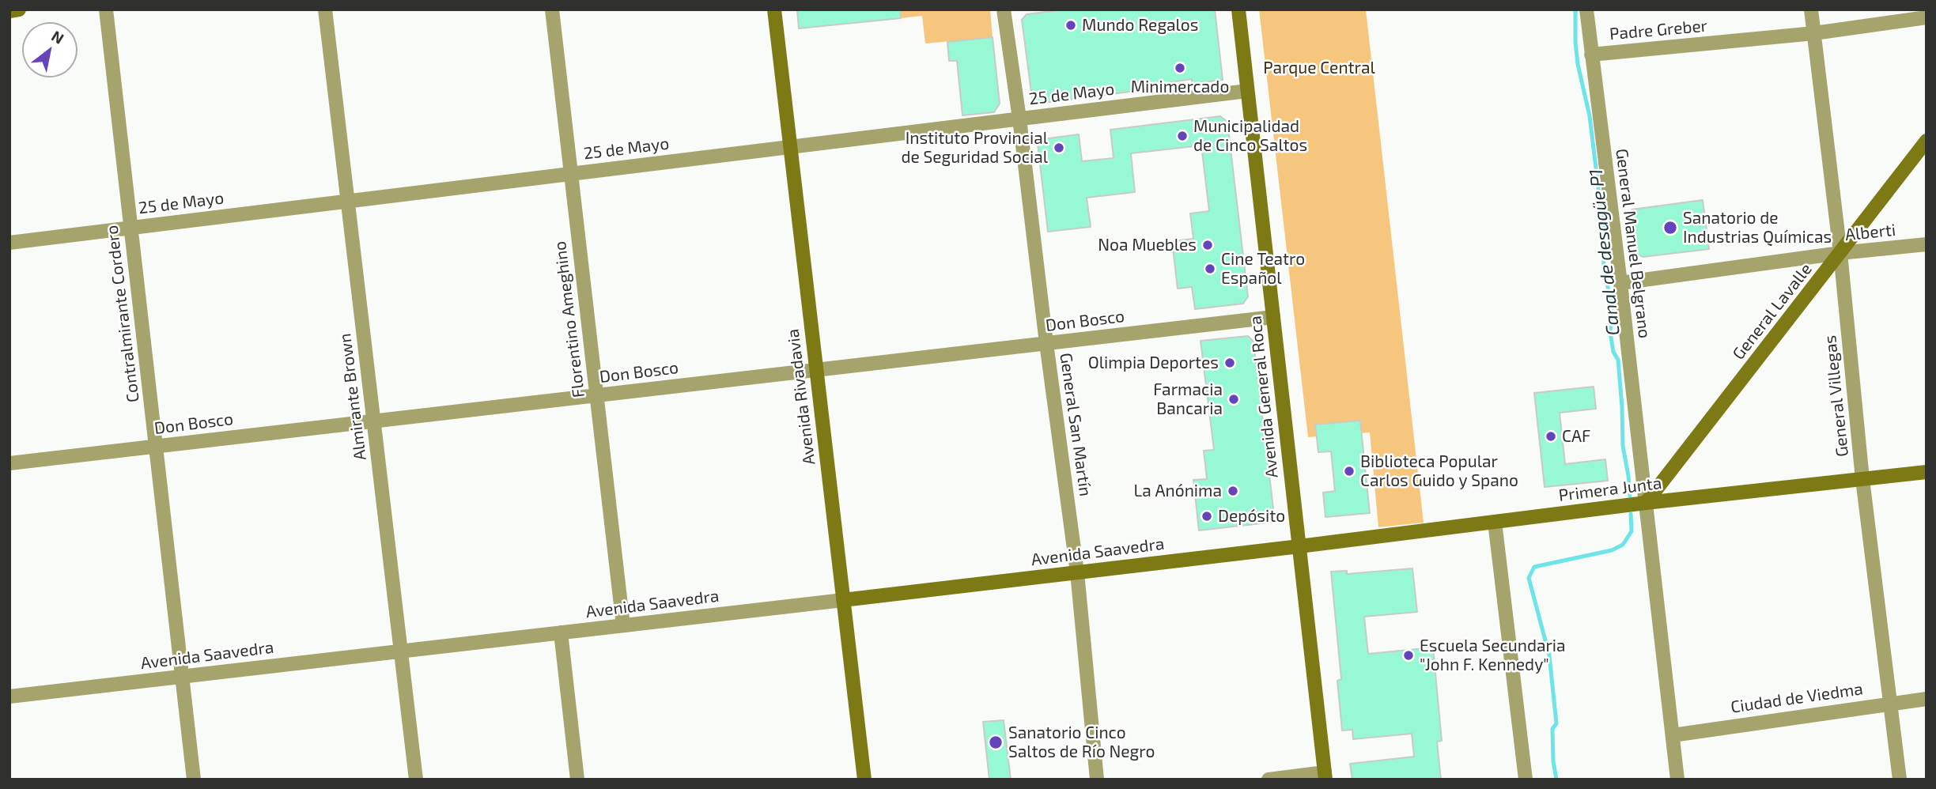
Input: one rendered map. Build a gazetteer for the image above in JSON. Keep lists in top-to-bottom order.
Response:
{
  "streets": {
    "street": [
      "Padre Greber",
      "25 de Mayo",
      "Alberti",
      "General Manuel Belgrano",
      "General Lavalle",
      "Contralmirante Cordero",
      "Florentino Ameghino",
      "Don Bosco",
      "General Villegas",
      "Almirante Brown",
      "Avenida Rivadavia",
      "Avenida General Roca",
      "General San Martín",
      "Primera Junta",
      "Avenida Saavedra",
      "Ciudad de Viedma"
    ]
  },
  "crossings": [
    ["Padre Greber", "General Manuel Belgrano"],
    ["Padre Greber", "General Villegas"],
    ["25 de Mayo", "Contralmirante Cordero"],
    ["25 de Mayo", "Florentino Ameghino"],
    ["25 de Mayo", "Almirante Brown"],
    ["25 de Mayo", "Avenida Rivadavia"],
    ["25 de Mayo", "Avenida General Roca"],
    ["25 de Mayo", "General San Martín"],
    ["Alberti", "General Manuel Belgrano"],
    ["Alberti", "General Lavalle"],
    ["Alberti", "General Villegas"],
    ["General Manuel Belgrano", "General Lavalle"],
    ["General Manuel Belgrano", "Primera Junta"],
    ["General Manuel Belgrano", "Ciudad de Viedma"],
    ["General Lavalle", "General Villegas"],
    ["General Lavalle", "Primera Junta"],
    ["Contralmirante Cordero", "Don Bosco"],
    ["Contralmirante Cordero", "Avenida Saavedra"],
    ["Florentino Ameghino", "Don Bosco"],
    ["Florentino Ameghino", "Avenida Saavedra"],
    ["Don Bosco", "Almirante Brown"],
    ["Don Bosco", "Avenida Rivadavia"],
    ["Don Bosco", "Avenida General Roca"],
    ["Don Bosco", "General San Martín"],
    ["General Villegas", "Primera Junta"],
    ["General Villegas", "Ciudad de Viedma"],
    ["Almirante Brown", "Avenida Saavedra"],
    ["Avenida Rivadavia", "Avenida Saavedra"],
    ["Avenida General Roca", "Primera Junta"],
    ["Avenida General Roca", "Avenida Saavedra"],
    ["General San Martín", "Avenida Saavedra"],
    ["Primera Junta", "Avenida Saavedra"]
  ],
  "water": ["Canal de desagüe P1"],
  "parks": ["Parque Central"],
  "places": [
    "Mundo Regalos",
    "Minimercado",
    "Municipalidad de Cinco Saltos",
    "Instituto Provincial de Seguridad Social",
    "Sanatorio de Industrias Químicas",
    "Noa Muebles",
    "Cine Teatro Español",
    "Olimpia Deportes",
    "Farmacia Bancaria",
    "CAF",
    "Biblioteca Popular Carlos Guido y Spano",
    "La Anónima",
    "Depósito",
    "Escuela Secundaria \"John F. Kennedy\"",
    "Sanatorio Cinco Saltos de Río Negro"
  ],
  "north": "top right"
}
